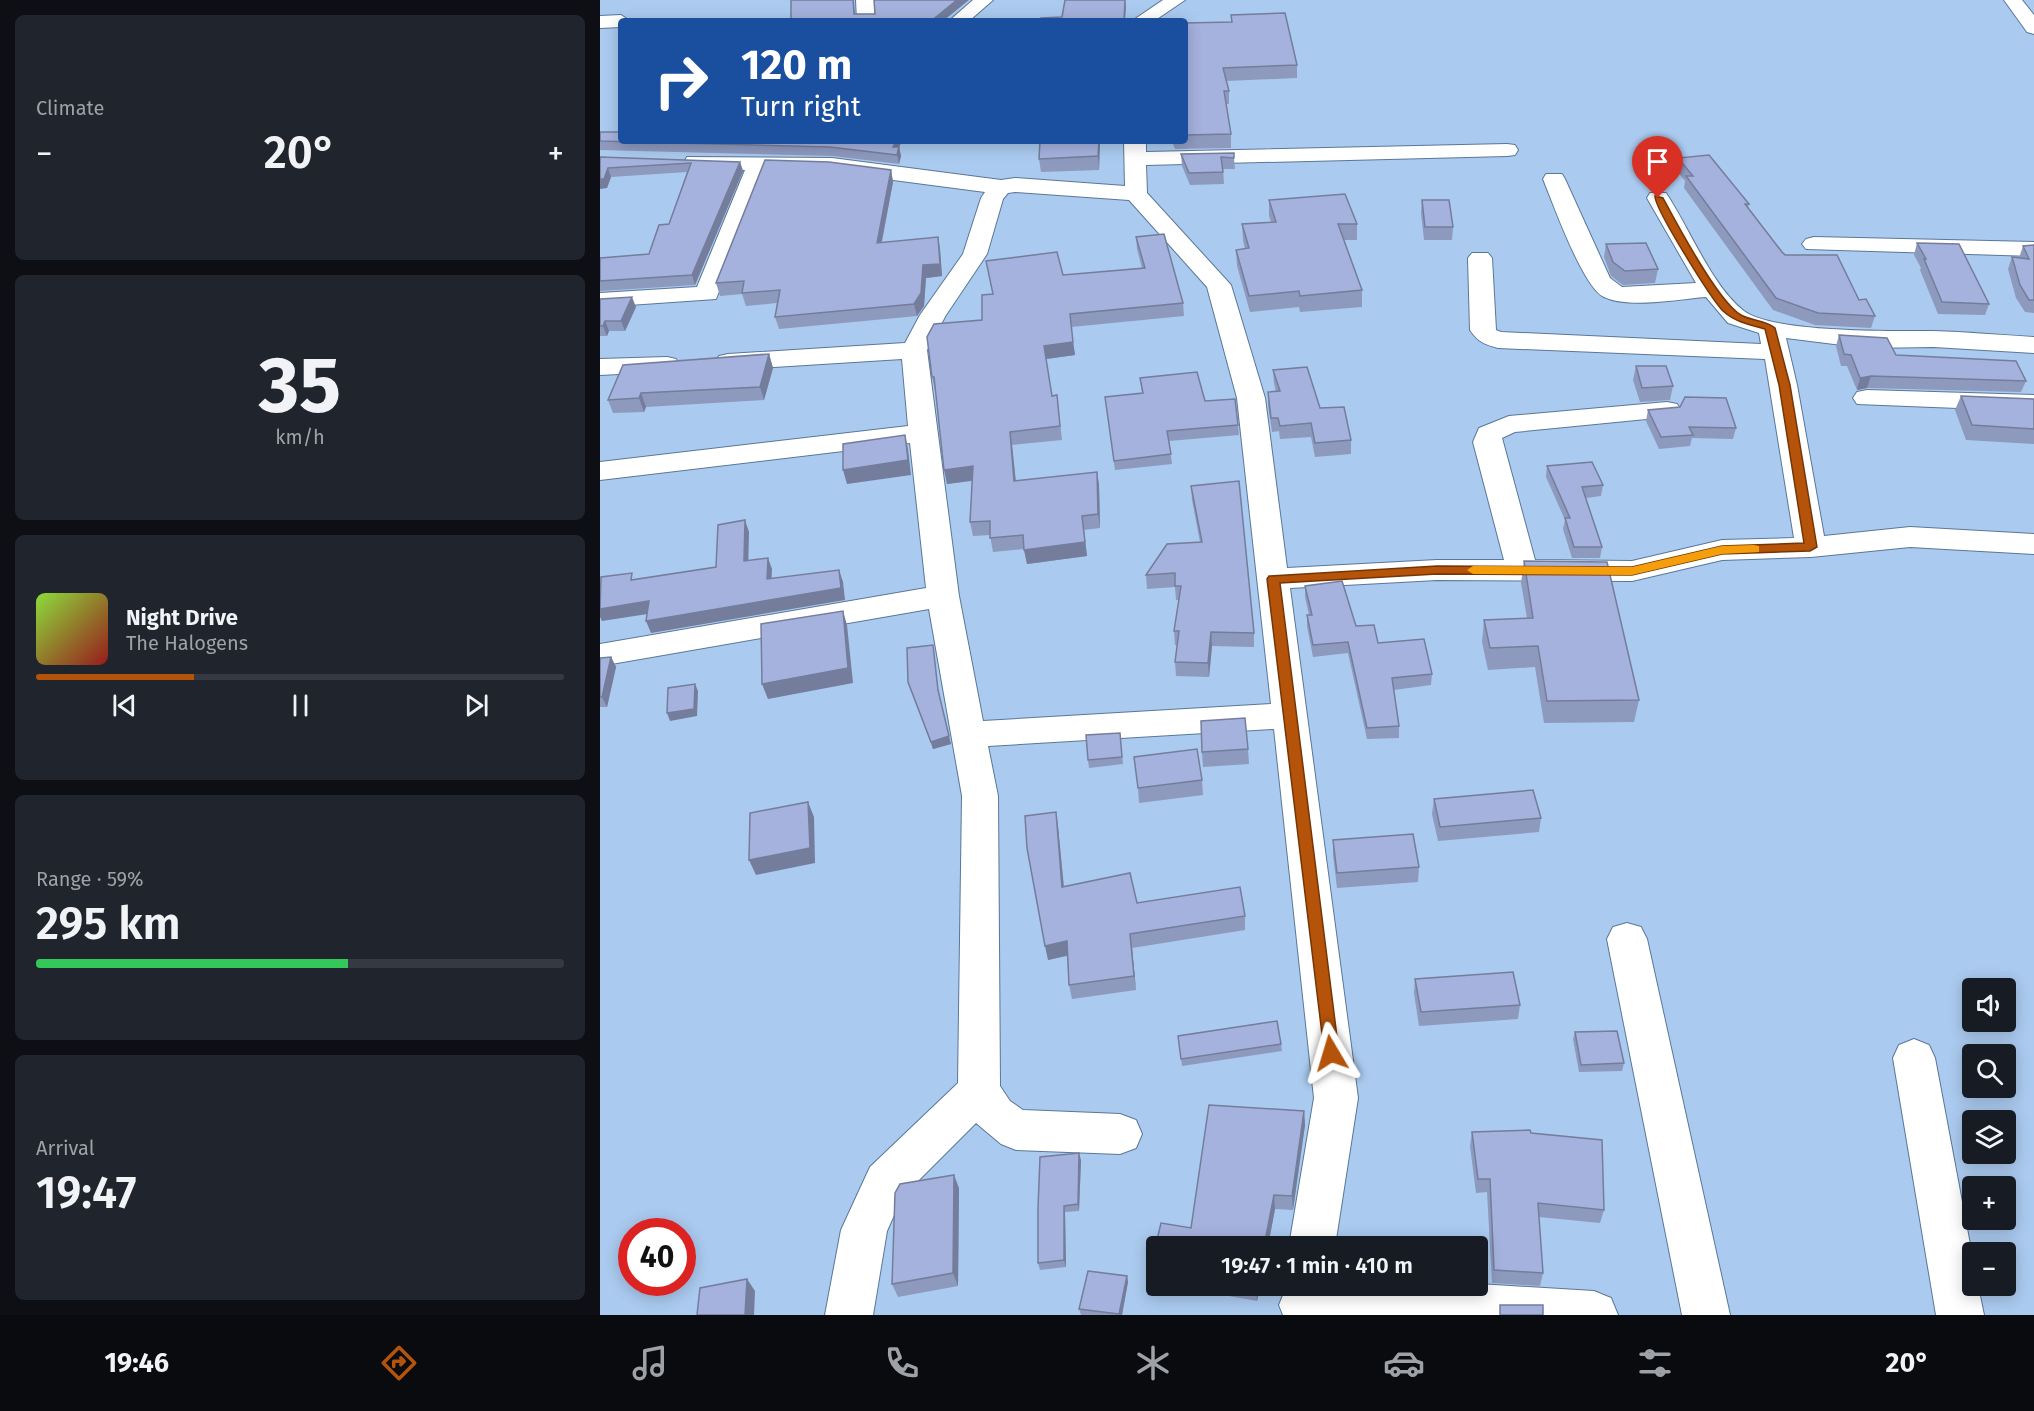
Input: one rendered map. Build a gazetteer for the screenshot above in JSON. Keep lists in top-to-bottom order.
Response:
{
  "page": {
    "tile": [
      "Climate",
      ["35", "km/h"],
      ["Range · 59%", "295 km"],
      ["Arrival", "19:47"]
    ],
    "turn": ["120 m", "Turn right"],
    "heat": ["−", "20°", "+"],
    "song": ["Night Drive", "The Halogens"],
    "map_buttons": ["+", "−"],
    "limit": "40",
    "trip": "19:47 · 1 min · 410 m",
    "tabs": ["19:46", "20°"]
  }
}
